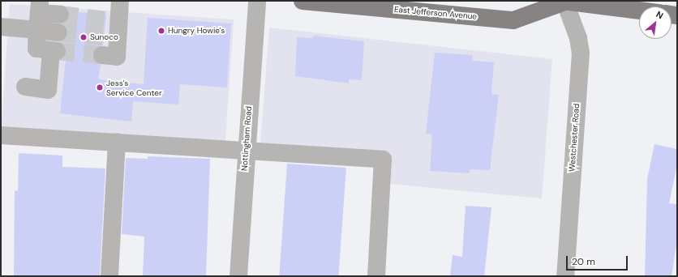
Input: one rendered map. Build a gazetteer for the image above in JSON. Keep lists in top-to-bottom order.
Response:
{
  "streets": {
    "main road": ["East Jefferson Avenue"],
    "street": ["Westchester Road", "Nottingham Road"]
  },
  "crossings": [
    ["East Jefferson Avenue", "Westchester Road"]
  ],
  "places": ["Hungry Howie's", "Sunoco", "Jess's Service Center"],
  "scale_bar": "20 m",
  "north": "top right"
}
